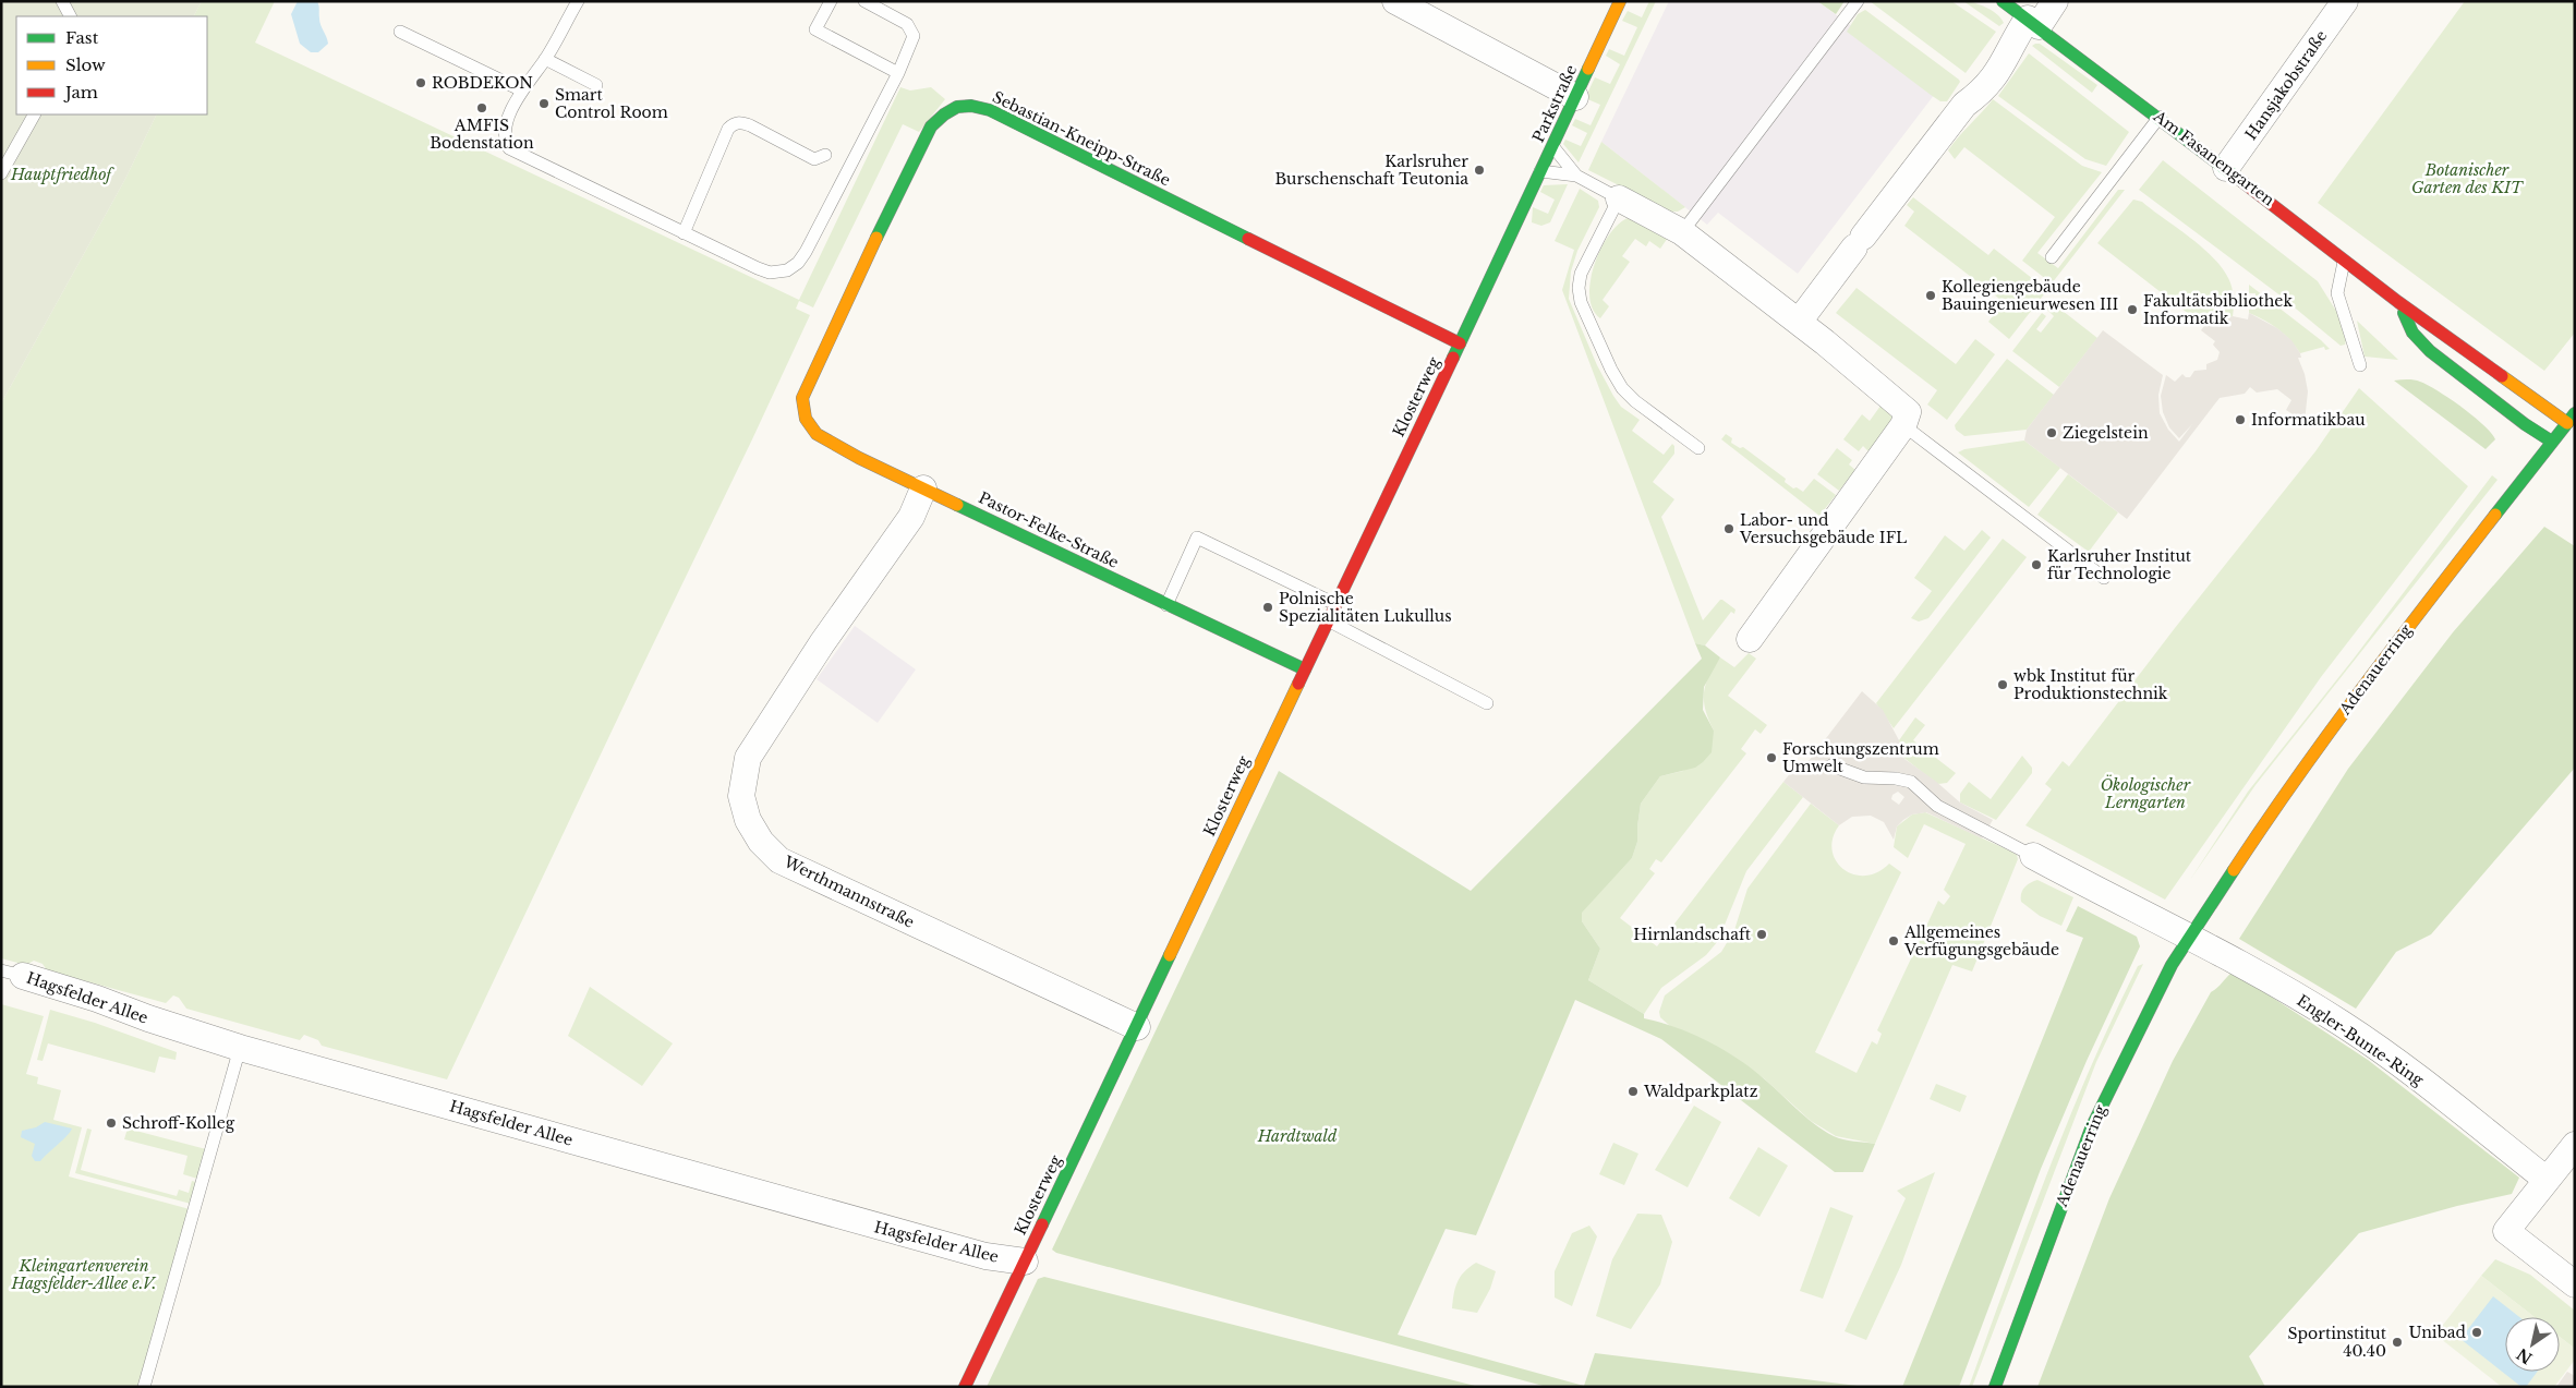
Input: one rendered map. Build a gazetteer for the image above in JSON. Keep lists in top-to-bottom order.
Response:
{
  "streets": {
    "street": [
      "Hansjakobstraße",
      "Parkstraße",
      "Sebastian-Kneipp-Straße",
      "Am Fasanengarten",
      "Klosterweg",
      "Pastor-Felke-Straße",
      "Adenauerring",
      "Werthmannstraße",
      "Hagsfelder Allee",
      "Engler-Bunte-Ring"
    ]
  },
  "crossings": [
    ["Hansjakobstraße", "Am Fasanengarten"],
    ["Parkstraße", "Klosterweg"],
    ["Sebastian-Kneipp-Straße", "Klosterweg"],
    ["Sebastian-Kneipp-Straße", "Pastor-Felke-Straße"],
    ["Am Fasanengarten", "Adenauerring"],
    ["Klosterweg", "Pastor-Felke-Straße"],
    ["Klosterweg", "Werthmannstraße"],
    ["Klosterweg", "Hagsfelder Allee"],
    ["Pastor-Felke-Straße", "Werthmannstraße"],
    ["Adenauerring", "Engler-Bunte-Ring"]
  ],
  "parks": [
    "Botanischer Garten des KIT",
    "Hauptfriedhof",
    "Ökologischer Lerngarten",
    "Hardtwald",
    "Kleingartenverein Hagsfelder-Allee e.V."
  ],
  "places": [
    "ROBDEKON",
    "Smart Control Room",
    "AMFIS Bodenstation",
    "Karlsruher Burschenschaft Teutonia",
    "Kollegiengebäude Bauingenieurwesen III",
    "Fakultätsbibliothek Informatik",
    "Informatikbau",
    "Ziegelstein",
    "Labor- und Versuchsgebäude IFL",
    "Karlsruher Institut für Technologie",
    "Polnische Spezialitäten Lukullus",
    "wbk Institut für Produktionstechnik",
    "Forschungszentrum Umwelt",
    "Hirnlandschaft",
    "Allgemeines Verfügungsgebäude",
    "Waldparkplatz",
    "Schroff-Kolleg",
    "Unibad",
    "Sportinstitut 40.40"
  ],
  "legend": ["Fast", "Slow", "Jam"],
  "north": "bottom left"
}
